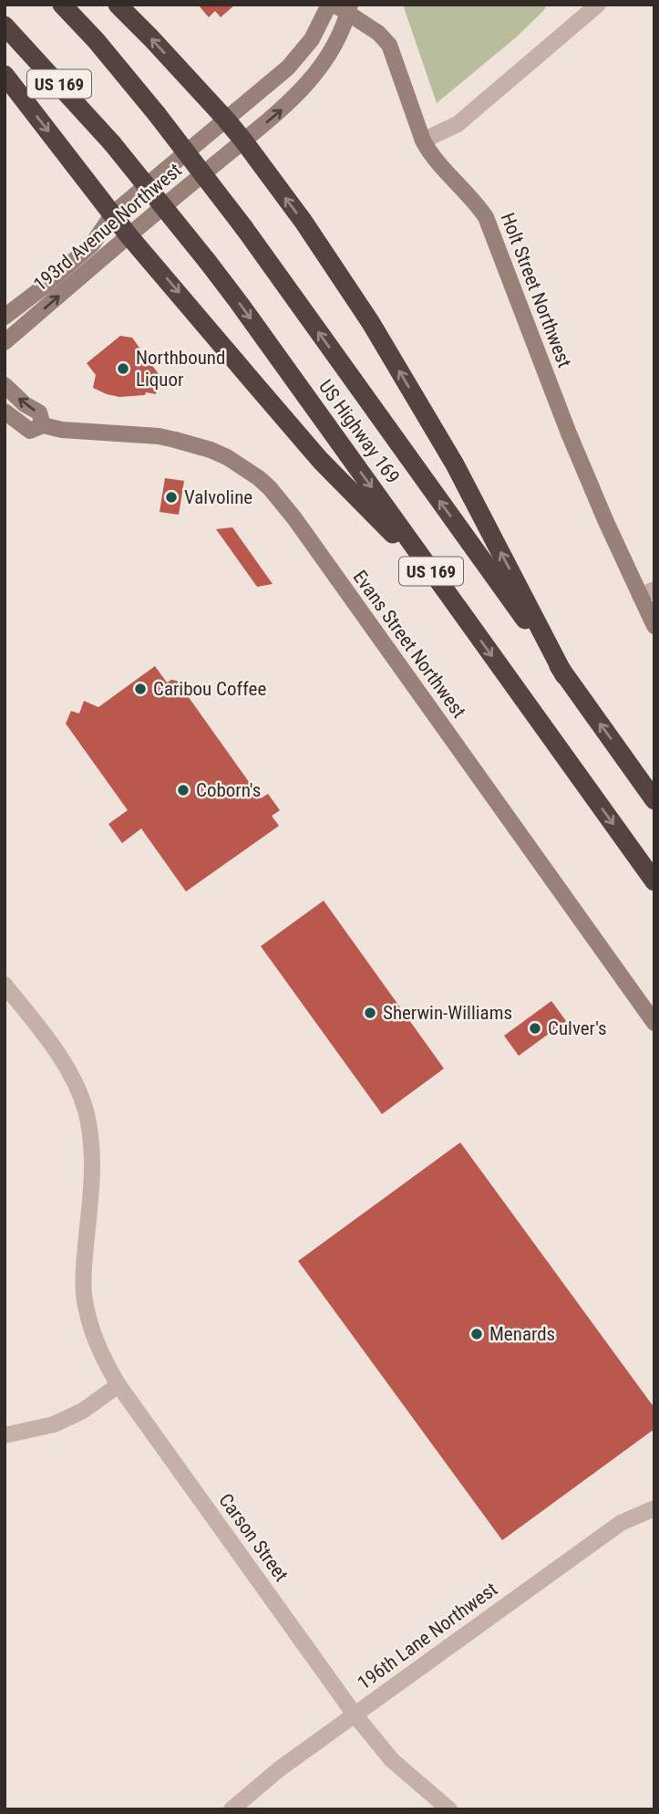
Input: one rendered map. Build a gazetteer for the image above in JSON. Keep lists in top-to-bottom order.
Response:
{
  "streets": {
    "highway": ["US 169", "US Highway 169"],
    "street": [
      "193rd Avenue Northwest",
      "Holt Street Northwest",
      "Evans Street Northwest",
      "Carson Street",
      "196th Lane Northwest"
    ]
  },
  "crossings": [
    ["193rd Avenue Northwest", "Holt Street Northwest"],
    ["Carson Street", "196th Lane Northwest"]
  ],
  "places": [
    "Northbound Liquor",
    "Valvoline",
    "Caribou Coffee",
    "Coborn's",
    "Sherwin-Williams",
    "Culver's",
    "Menards"
  ]
}
